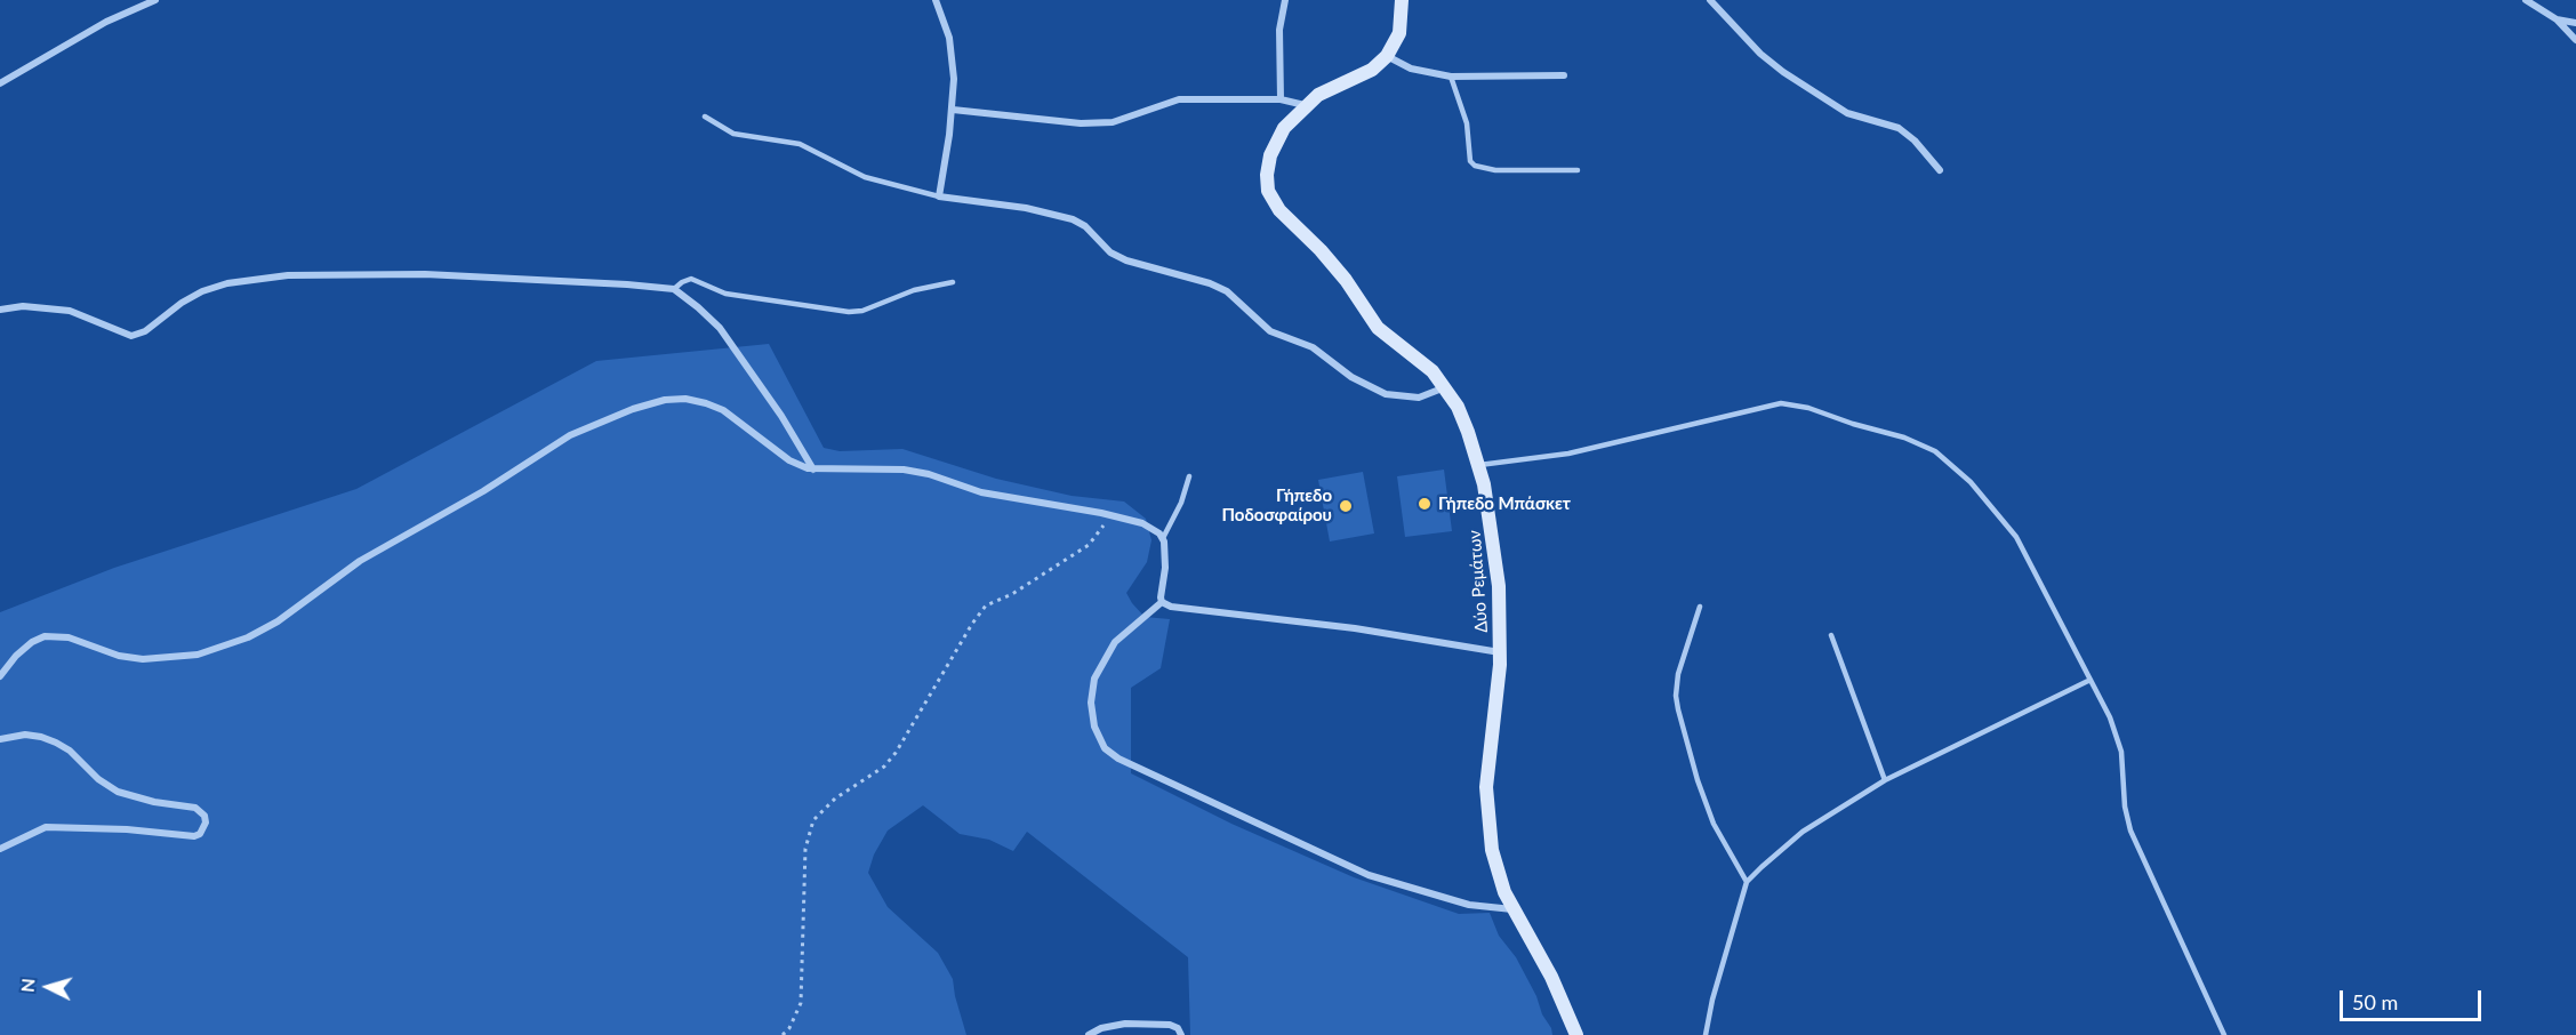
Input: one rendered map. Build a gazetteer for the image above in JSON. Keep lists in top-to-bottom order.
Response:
{
  "streets": {
    "street": ["Δύο Ρεμάτων"]
  },
  "places": ["Γήπεδο Μπάσκετ", "Γήπεδο Ποδοσφαίρου"],
  "scale_bar": "50 m",
  "north": "left"
}
